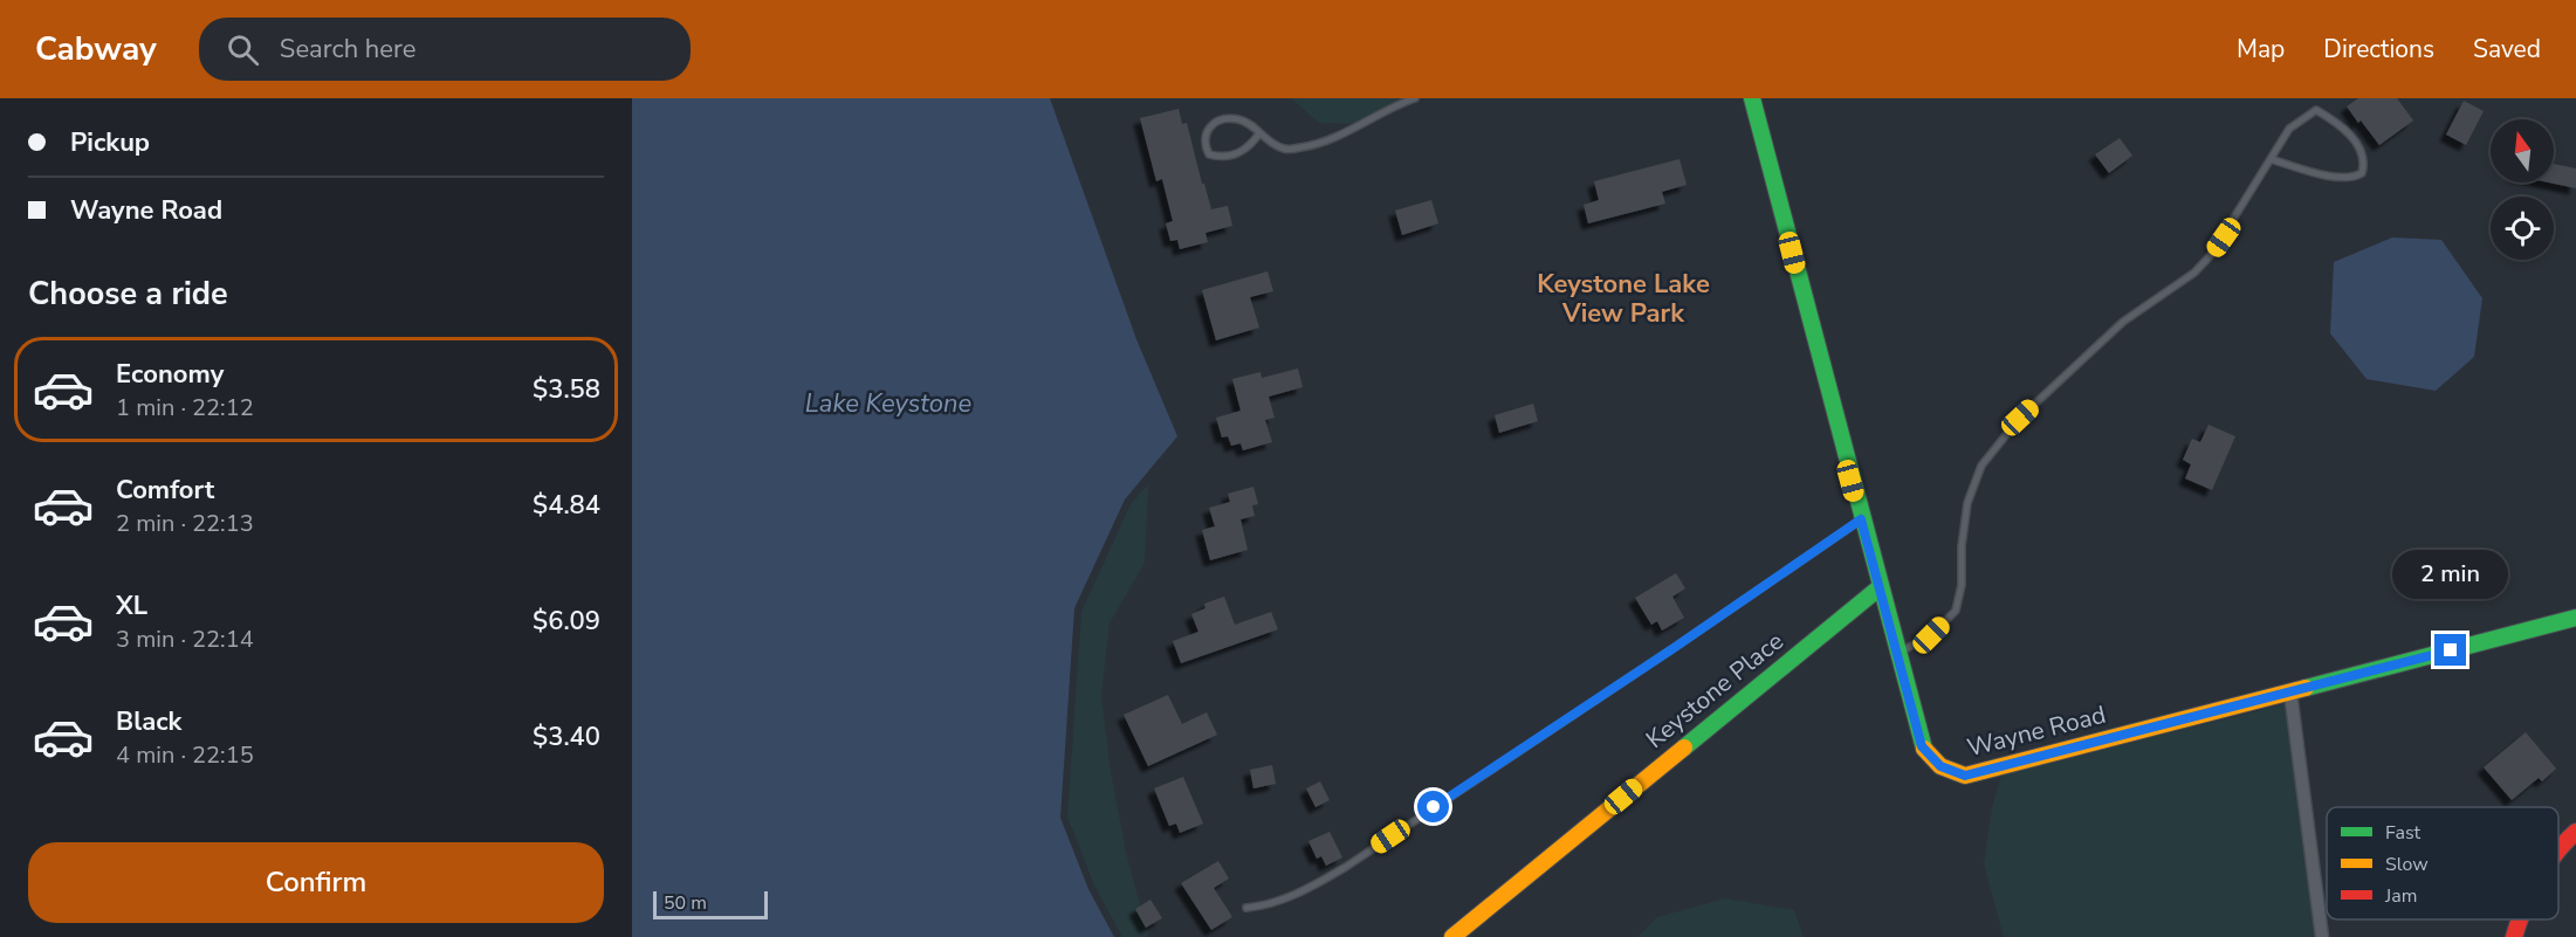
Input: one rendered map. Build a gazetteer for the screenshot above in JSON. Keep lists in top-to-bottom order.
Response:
{
  "streets": {
    "street": ["Keystone Place", "Wayne Road"]
  },
  "crossings": [
    ["Keystone Place", "Wayne Road"]
  ],
  "districts": ["Keystone Lake View Park"],
  "water": ["Lake Keystone"],
  "legend": ["Fast", "Slow", "Jam"],
  "scale_bar": "50 m",
  "north": "top",
  "page": {
    "header": "Cabway",
    "search": "Search here",
    "nav": ["Map", "Directions", "Saved"],
    "banner": ["Pickup", "Wayne Road"],
    "heading": "Choose a ride",
    "list": [
      {
        "name": "Economy",
        "note": "1 min · 22:12",
        "value": "$3.58"
      },
      {
        "name": "Comfort",
        "note": "2 min · 22:13",
        "value": "$4.84"
      },
      {
        "name": "XL",
        "note": "3 min · 22:14",
        "value": "$6.09"
      },
      {
        "name": "Black",
        "note": "4 min · 22:15",
        "value": "$3.40"
      }
    ],
    "bubble": "2 min",
    "buttons": "Confirm",
    "scale": "50 m"
  }
}
